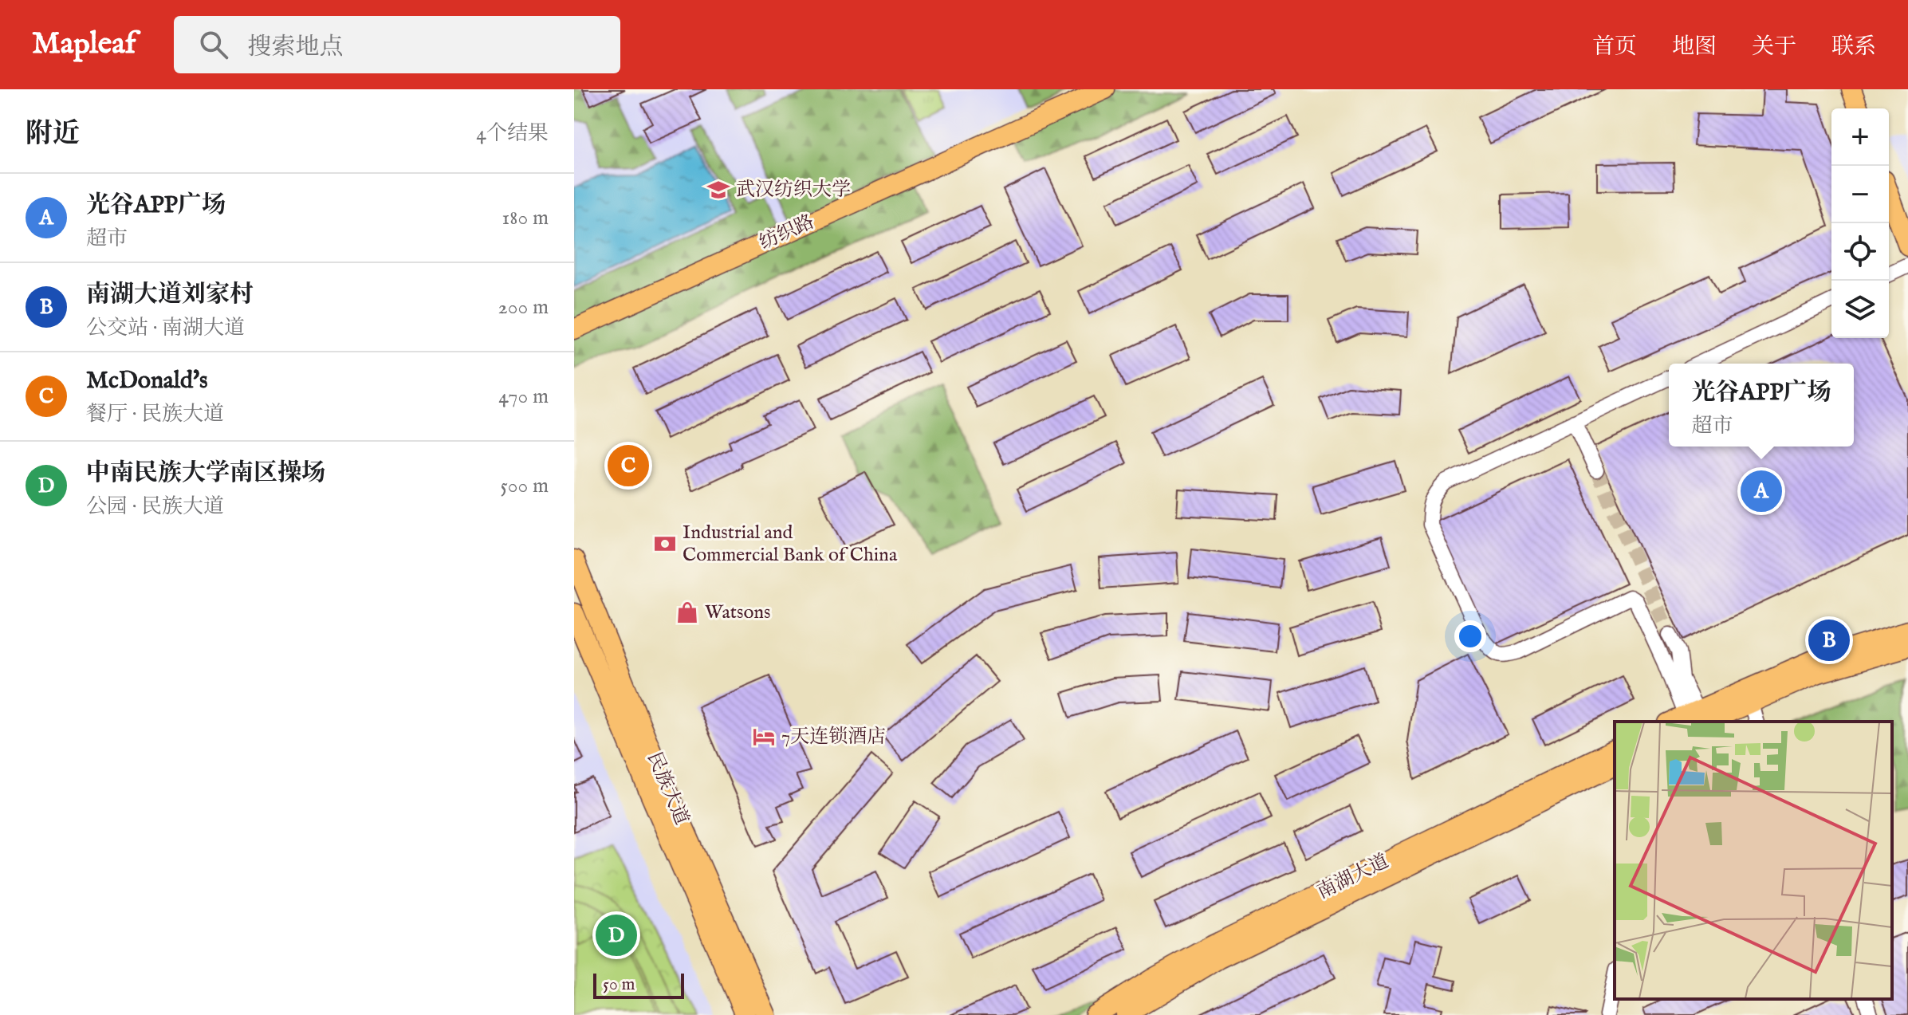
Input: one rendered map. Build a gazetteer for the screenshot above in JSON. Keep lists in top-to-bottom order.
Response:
{
  "streets": {
    "main road": ["纺织路", "民族大道", "南湖大道"]
  },
  "places": {
    "school or university": ["武汉纺织大学"],
    "bank": ["Industrial and Commercial Bank of China"],
    "shop": ["Watsons"],
    "hotel": ["7天连锁酒店"]
  },
  "scale_bar": "50 m",
  "page": {
    "header": "Mapleaf",
    "search": "搜索地点",
    "nav": [
      "首页",
      "地图",
      "关于",
      "联系"
    ],
    "heading": ["附近", "4个结果"],
    "map_buttons": ["+", "−"],
    "list": [
      {
        "mark": "A",
        "name": "光谷APP广场",
        "note": "超市",
        "value": "180 m"
      },
      {
        "mark": "B",
        "name": "南湖大道刘家村",
        "note": "公交站 · 南湖大道",
        "value": "200 m"
      },
      {
        "mark": "C",
        "name": "McDonald's",
        "note": "餐厅 · 民族大道",
        "value": "470 m"
      },
      {
        "mark": "D",
        "name": "中南民族大学南区操场",
        "note": "公园 · 民族大道",
        "value": "500 m"
      }
    ],
    "popup": ["光谷APP广场", "超市"],
    "pins": [
      "C",
      "A",
      "B",
      "D"
    ],
    "scale": "50 m"
  }
}
